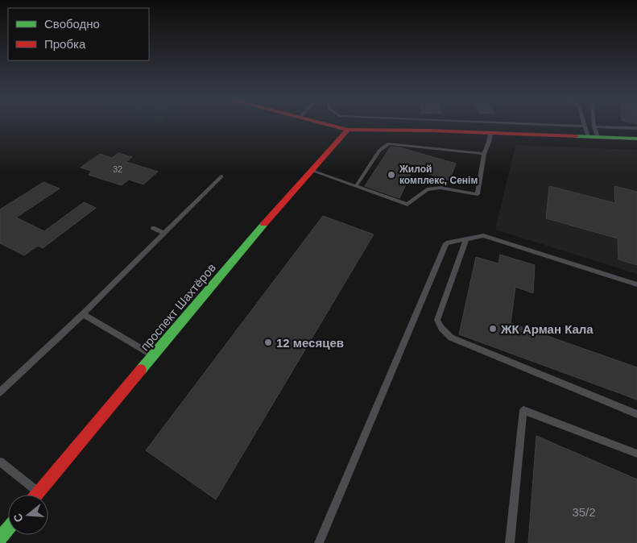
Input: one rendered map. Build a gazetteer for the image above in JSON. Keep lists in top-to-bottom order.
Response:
{
  "streets": {
    "main road": ["проспект Шахтёров"]
  },
  "places": ["Жилой комплекс, Сенiм", "ЖК Арман Кала", "12 месяцев"],
  "house_numbers": ["32", "35/2"],
  "legend": ["Свободно", "Пробка"],
  "north": "left"
}
